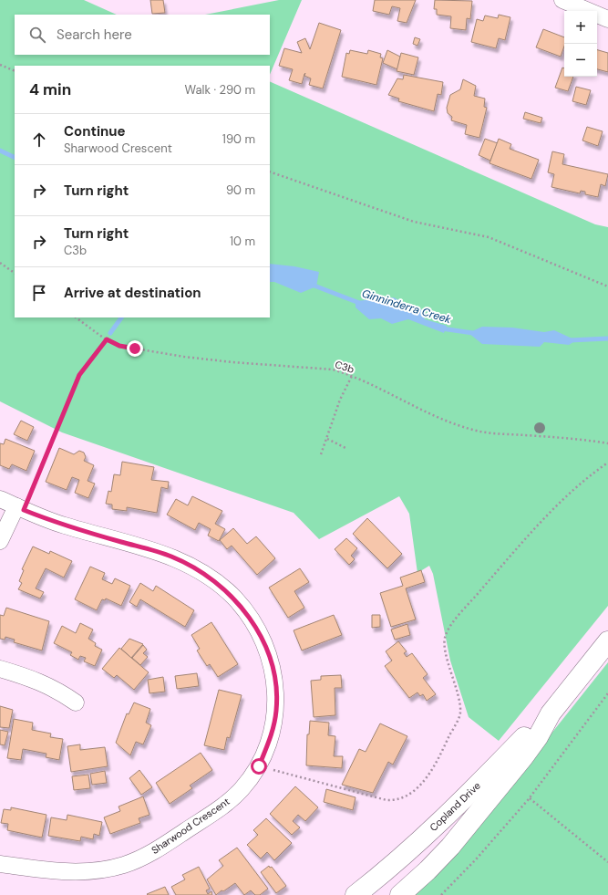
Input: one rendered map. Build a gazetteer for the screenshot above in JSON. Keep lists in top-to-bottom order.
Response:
{
  "streets": {
    "main road": ["Copland Drive"],
    "street": ["Sharwood Crescent"],
    "path": ["C3b"]
  },
  "water": ["Ginninderra Creek"],
  "page": {
    "map_buttons": ["+", "−"],
    "search": "Search here",
    "heading": ["4 min", "Walk · 290 m"],
    "list": [
      ["Continue", "Sharwood Crescent", "190 m"],
      ["Turn right", "90 m"],
      ["Turn right", "C3b", "10 m"],
      "Arrive at destination"
    ]
  }
}
